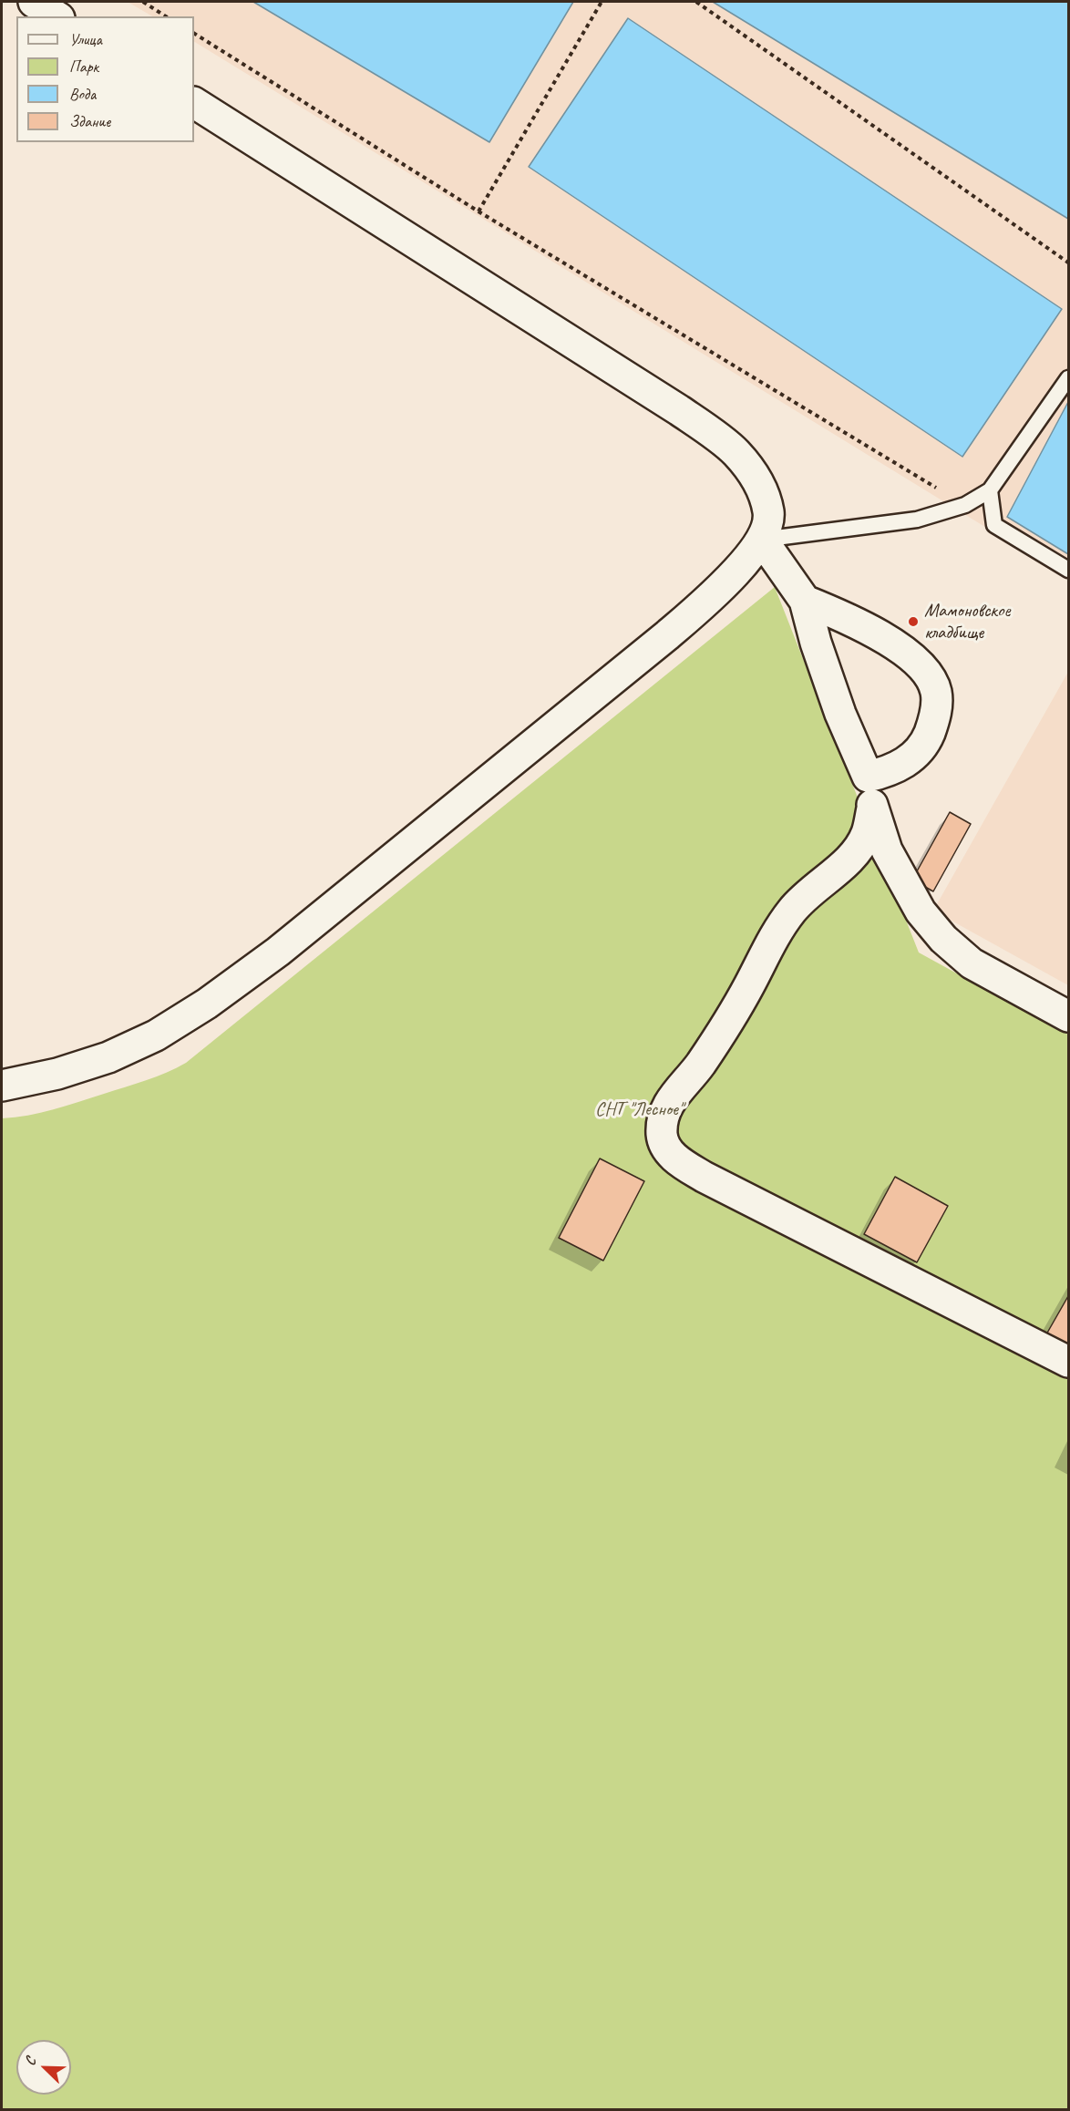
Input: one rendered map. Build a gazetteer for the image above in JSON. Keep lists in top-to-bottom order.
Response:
{
  "parks": ["СНТ \"Лесное\""],
  "places": ["Мамоновское кладбище"],
  "legend": [
    "Улица",
    "Парк",
    "Вода",
    "Здание"
  ],
  "north": "top left"
}
